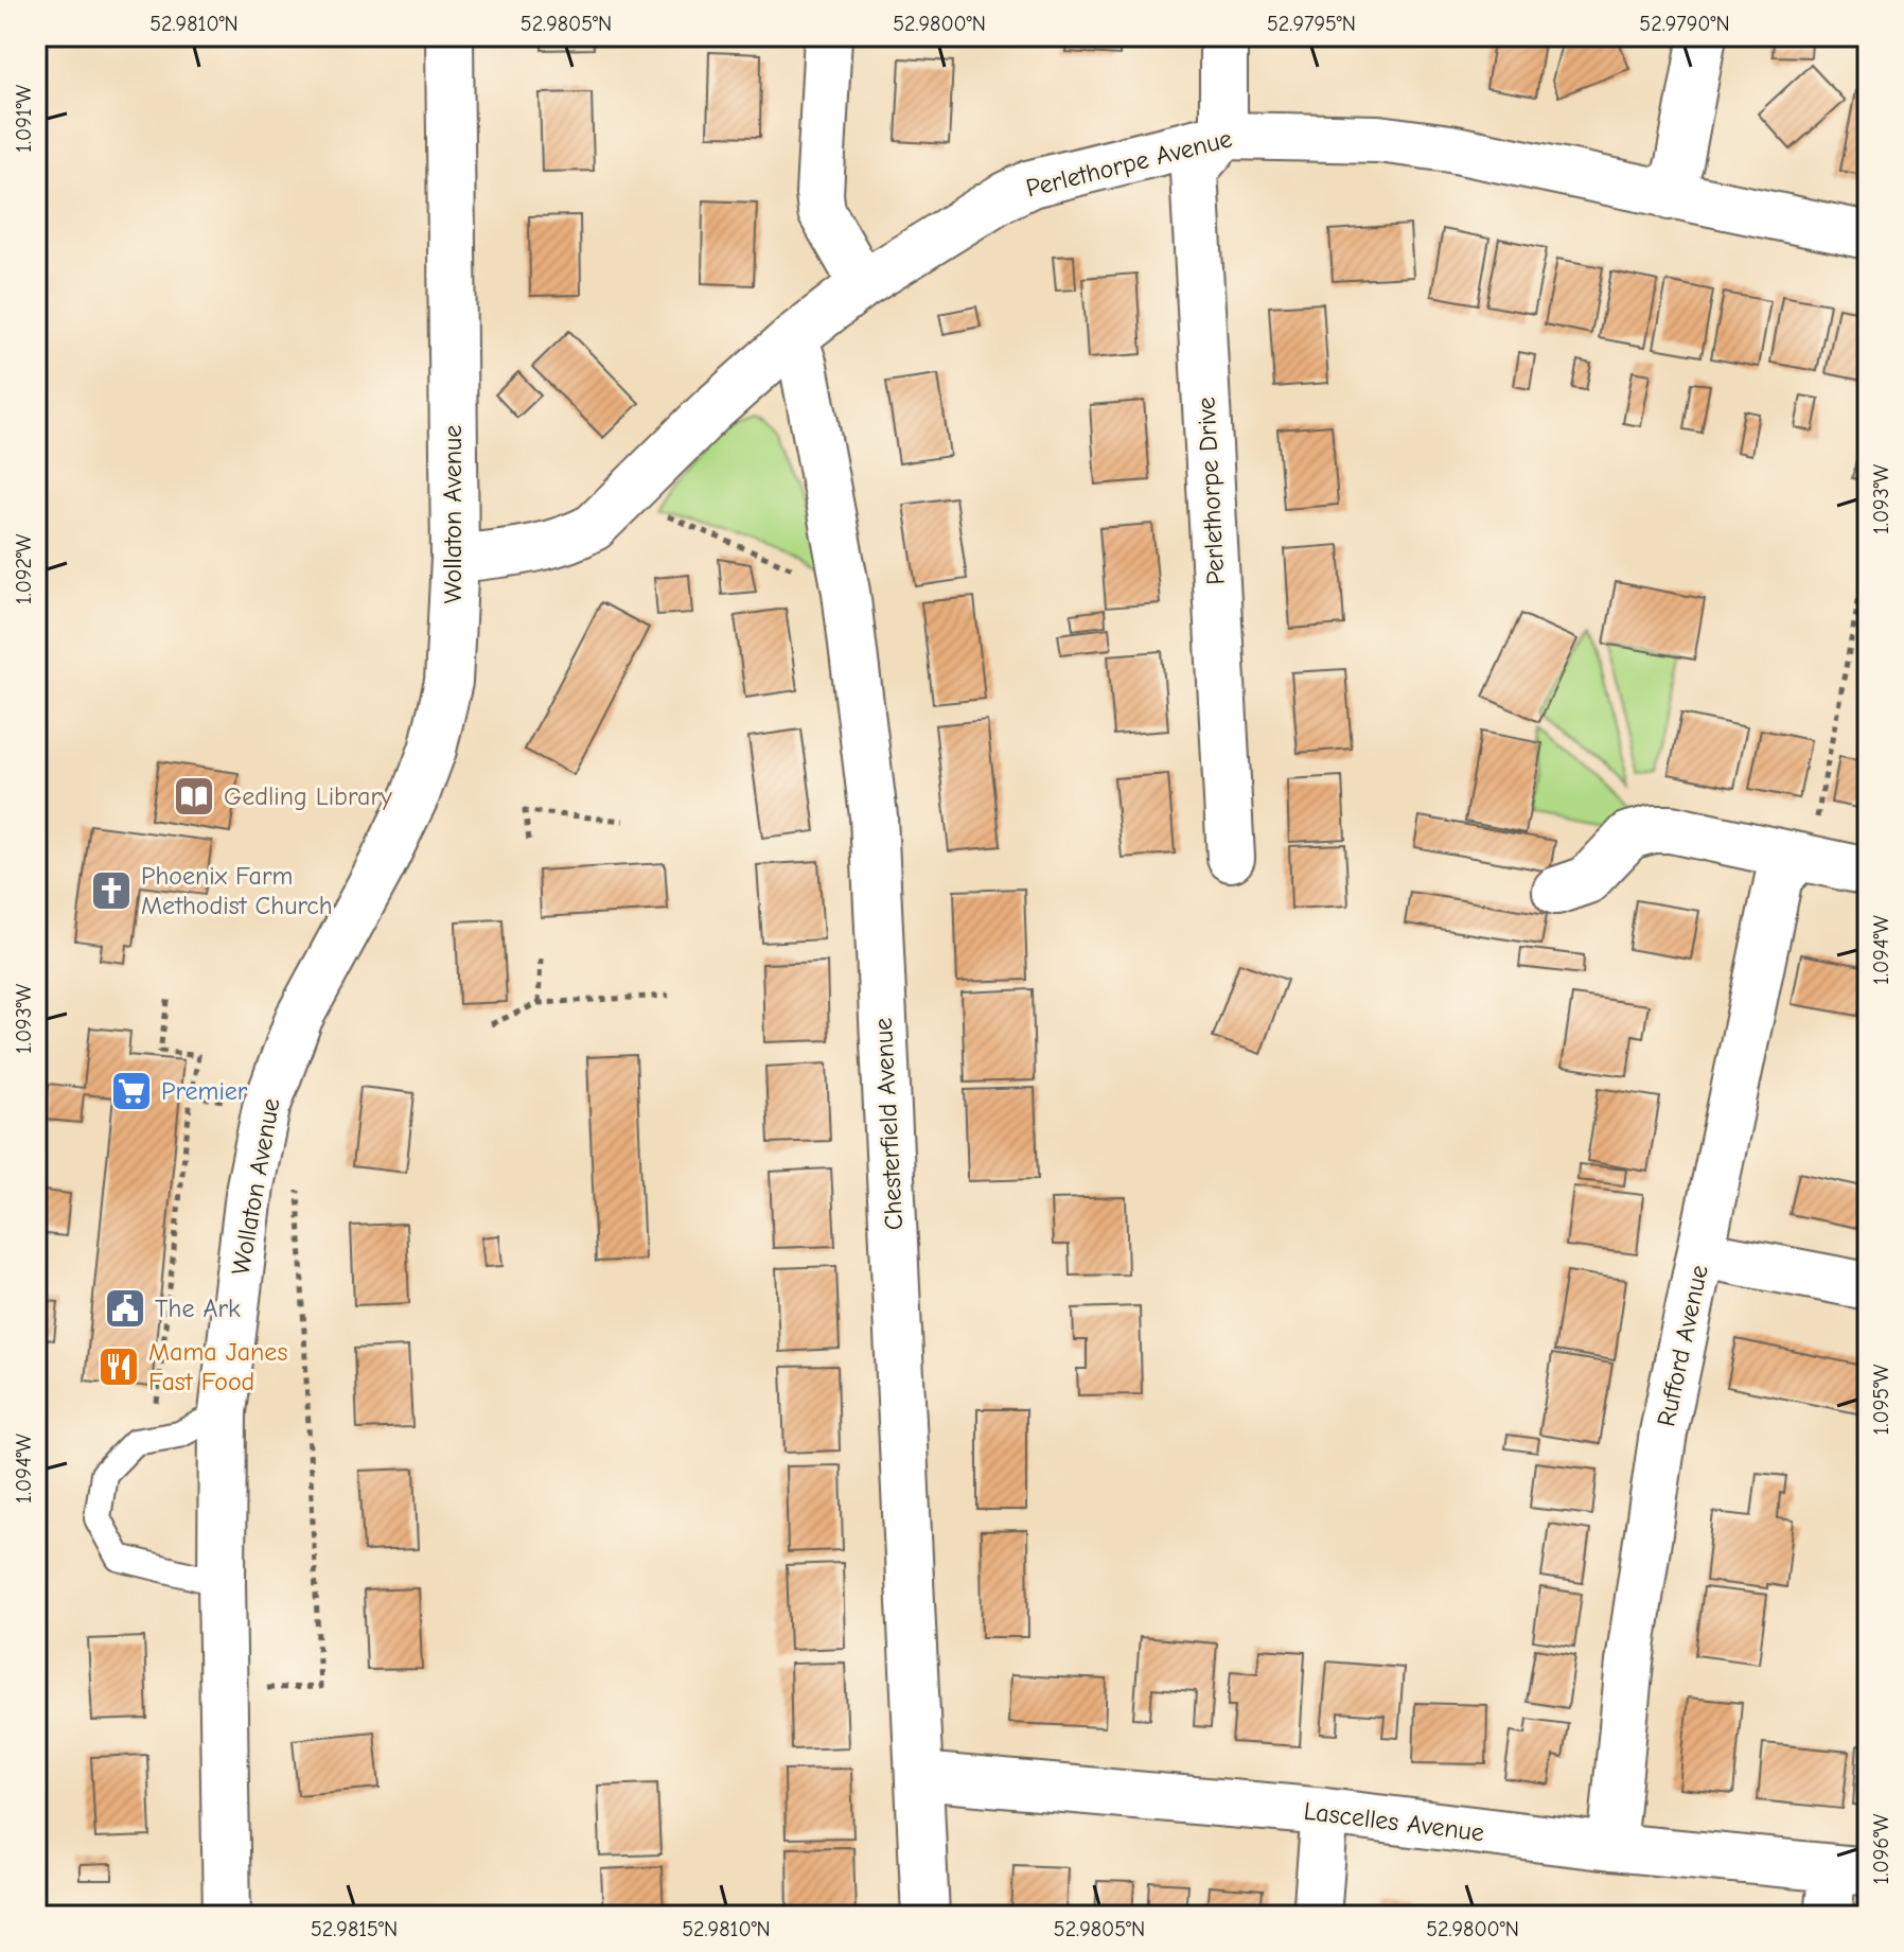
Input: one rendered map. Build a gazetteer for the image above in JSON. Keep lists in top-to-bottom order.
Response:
{
  "streets": {
    "street": [
      "Perlethorpe Avenue",
      "Perlethorpe Drive",
      "Wollaton Avenue",
      "Chesterfield Avenue",
      "Rufford Avenue",
      "Lascelles Avenue"
    ]
  },
  "crossings": [
    ["Perlethorpe Avenue", "Perlethorpe Drive"],
    ["Perlethorpe Avenue", "Wollaton Avenue"],
    ["Perlethorpe Avenue", "Chesterfield Avenue"],
    ["Chesterfield Avenue", "Lascelles Avenue"],
    ["Rufford Avenue", "Lascelles Avenue"]
  ],
  "places": {
    "library": ["Gedling Library"],
    "church": ["Phoenix Farm Methodist Church"],
    "supermarket": ["Premier"],
    "public building": ["The Ark"],
    "restaurant": ["Mama Janes Fast Food"]
  },
  "coordinates": [
    "52.9810°N",
    "52.9805°N",
    "52.9800°N",
    "52.9795°N",
    "52.9790°N",
    "1.091°W",
    "1.093°W",
    "1.092°W",
    "1.094°W",
    "1.095°W",
    "1.096°W",
    "52.9815°N"
  ]
}
